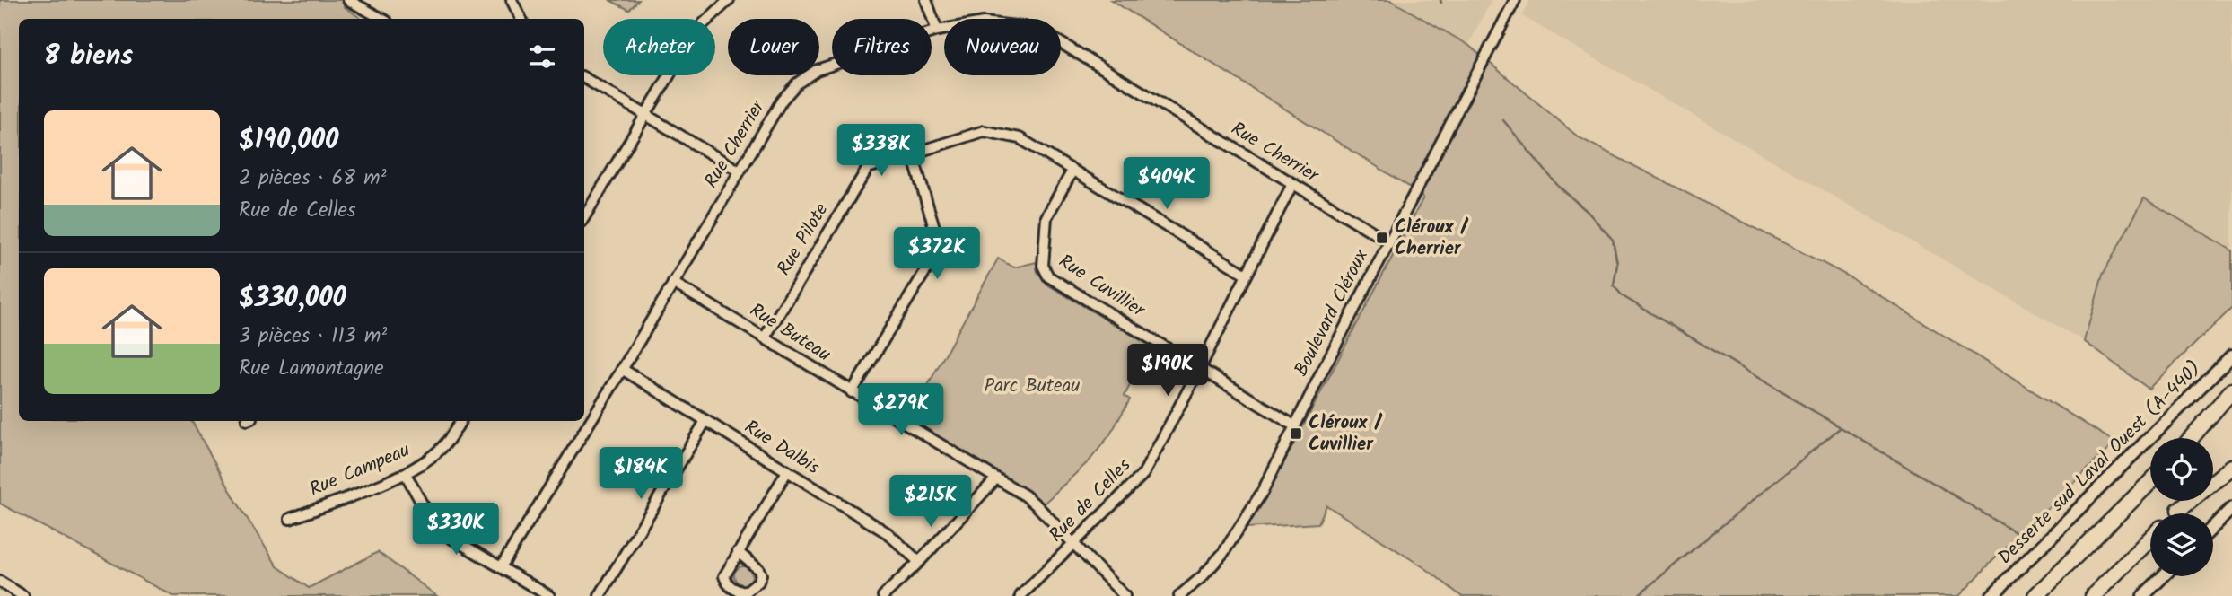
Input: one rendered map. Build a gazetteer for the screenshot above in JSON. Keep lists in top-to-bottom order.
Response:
{
  "streets": {
    "main road": ["Desserte sud Laval Ouest (A-440)"],
    "street": [
      "Rue Cherrier",
      "Rue Pilote",
      "Rue Cuvillier",
      "Boulevard Cléroux",
      "Rue Buteau",
      "Rue Dalbis",
      "Rue Campeau",
      "Rue de Celles"
    ]
  },
  "crossings": [
    ["Rue Cherrier", "Boulevard Cléroux"],
    ["Rue Cherrier", "Rue Buteau"],
    ["Rue Cherrier", "Rue Dalbis"],
    ["Rue Cherrier", "Rue de Celles"],
    ["Rue Pilote", "Rue Cuvillier"],
    ["Rue Pilote", "Rue Buteau"],
    ["Rue Pilote", "Rue de Celles"],
    ["Rue Cuvillier", "Boulevard Cléroux"],
    ["Rue Cuvillier", "Rue de Celles"],
    ["Rue Buteau", "Rue de Celles"]
  ],
  "parks": ["Parc Buteau"],
  "places": {
    "transit": ["Cléroux / Cherrier", "Cléroux / Cuvillier"]
  },
  "page": {
    "chip": [
      "Acheter",
      "Louer",
      "Filtres",
      "Nouveau"
    ],
    "heading": "8 biens",
    "list": [
      {
        "name": "$190,000",
        "note": "2 pièces · 68 m² · Rue de Celles"
      },
      {
        "name": "$330,000",
        "note": "3 pièces · 113 m² · Rue Lamontagne"
      }
    ],
    "price": [
      "$338K",
      "$404K",
      "$372K",
      "$190K",
      "$279K",
      "$184K",
      "$215K",
      "$330K"
    ]
  }
}
